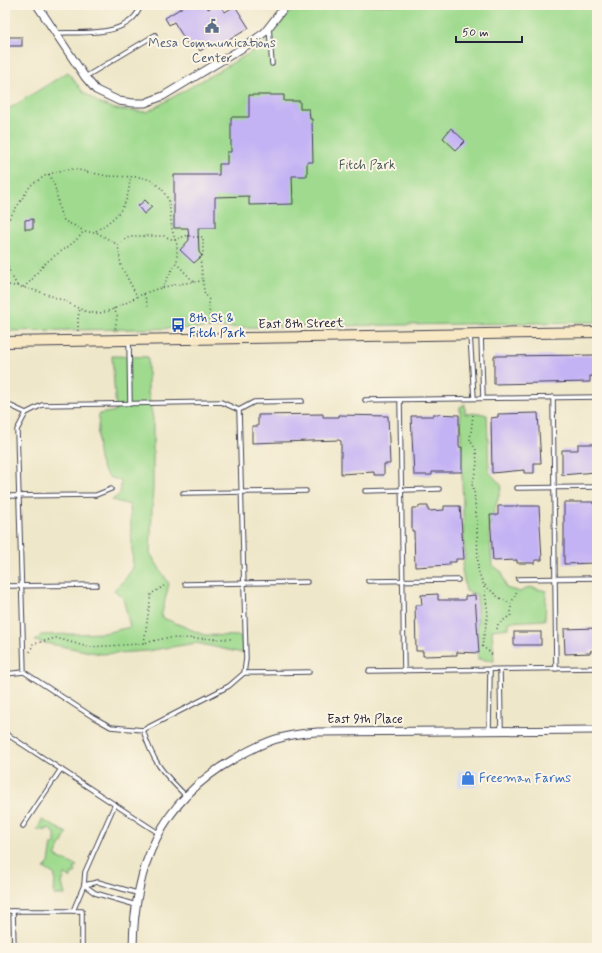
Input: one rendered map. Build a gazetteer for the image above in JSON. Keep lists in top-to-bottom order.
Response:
{
  "streets": {
    "street": ["East 8th Street", "East 9th Place"]
  },
  "parks": ["Fitch Park"],
  "places": {
    "public building": ["Mesa Communications Center"],
    "bus stop": ["8th St & Fitch Park"],
    "shop": ["Freeman Farms"]
  },
  "scale_bar": "50 m"
}
